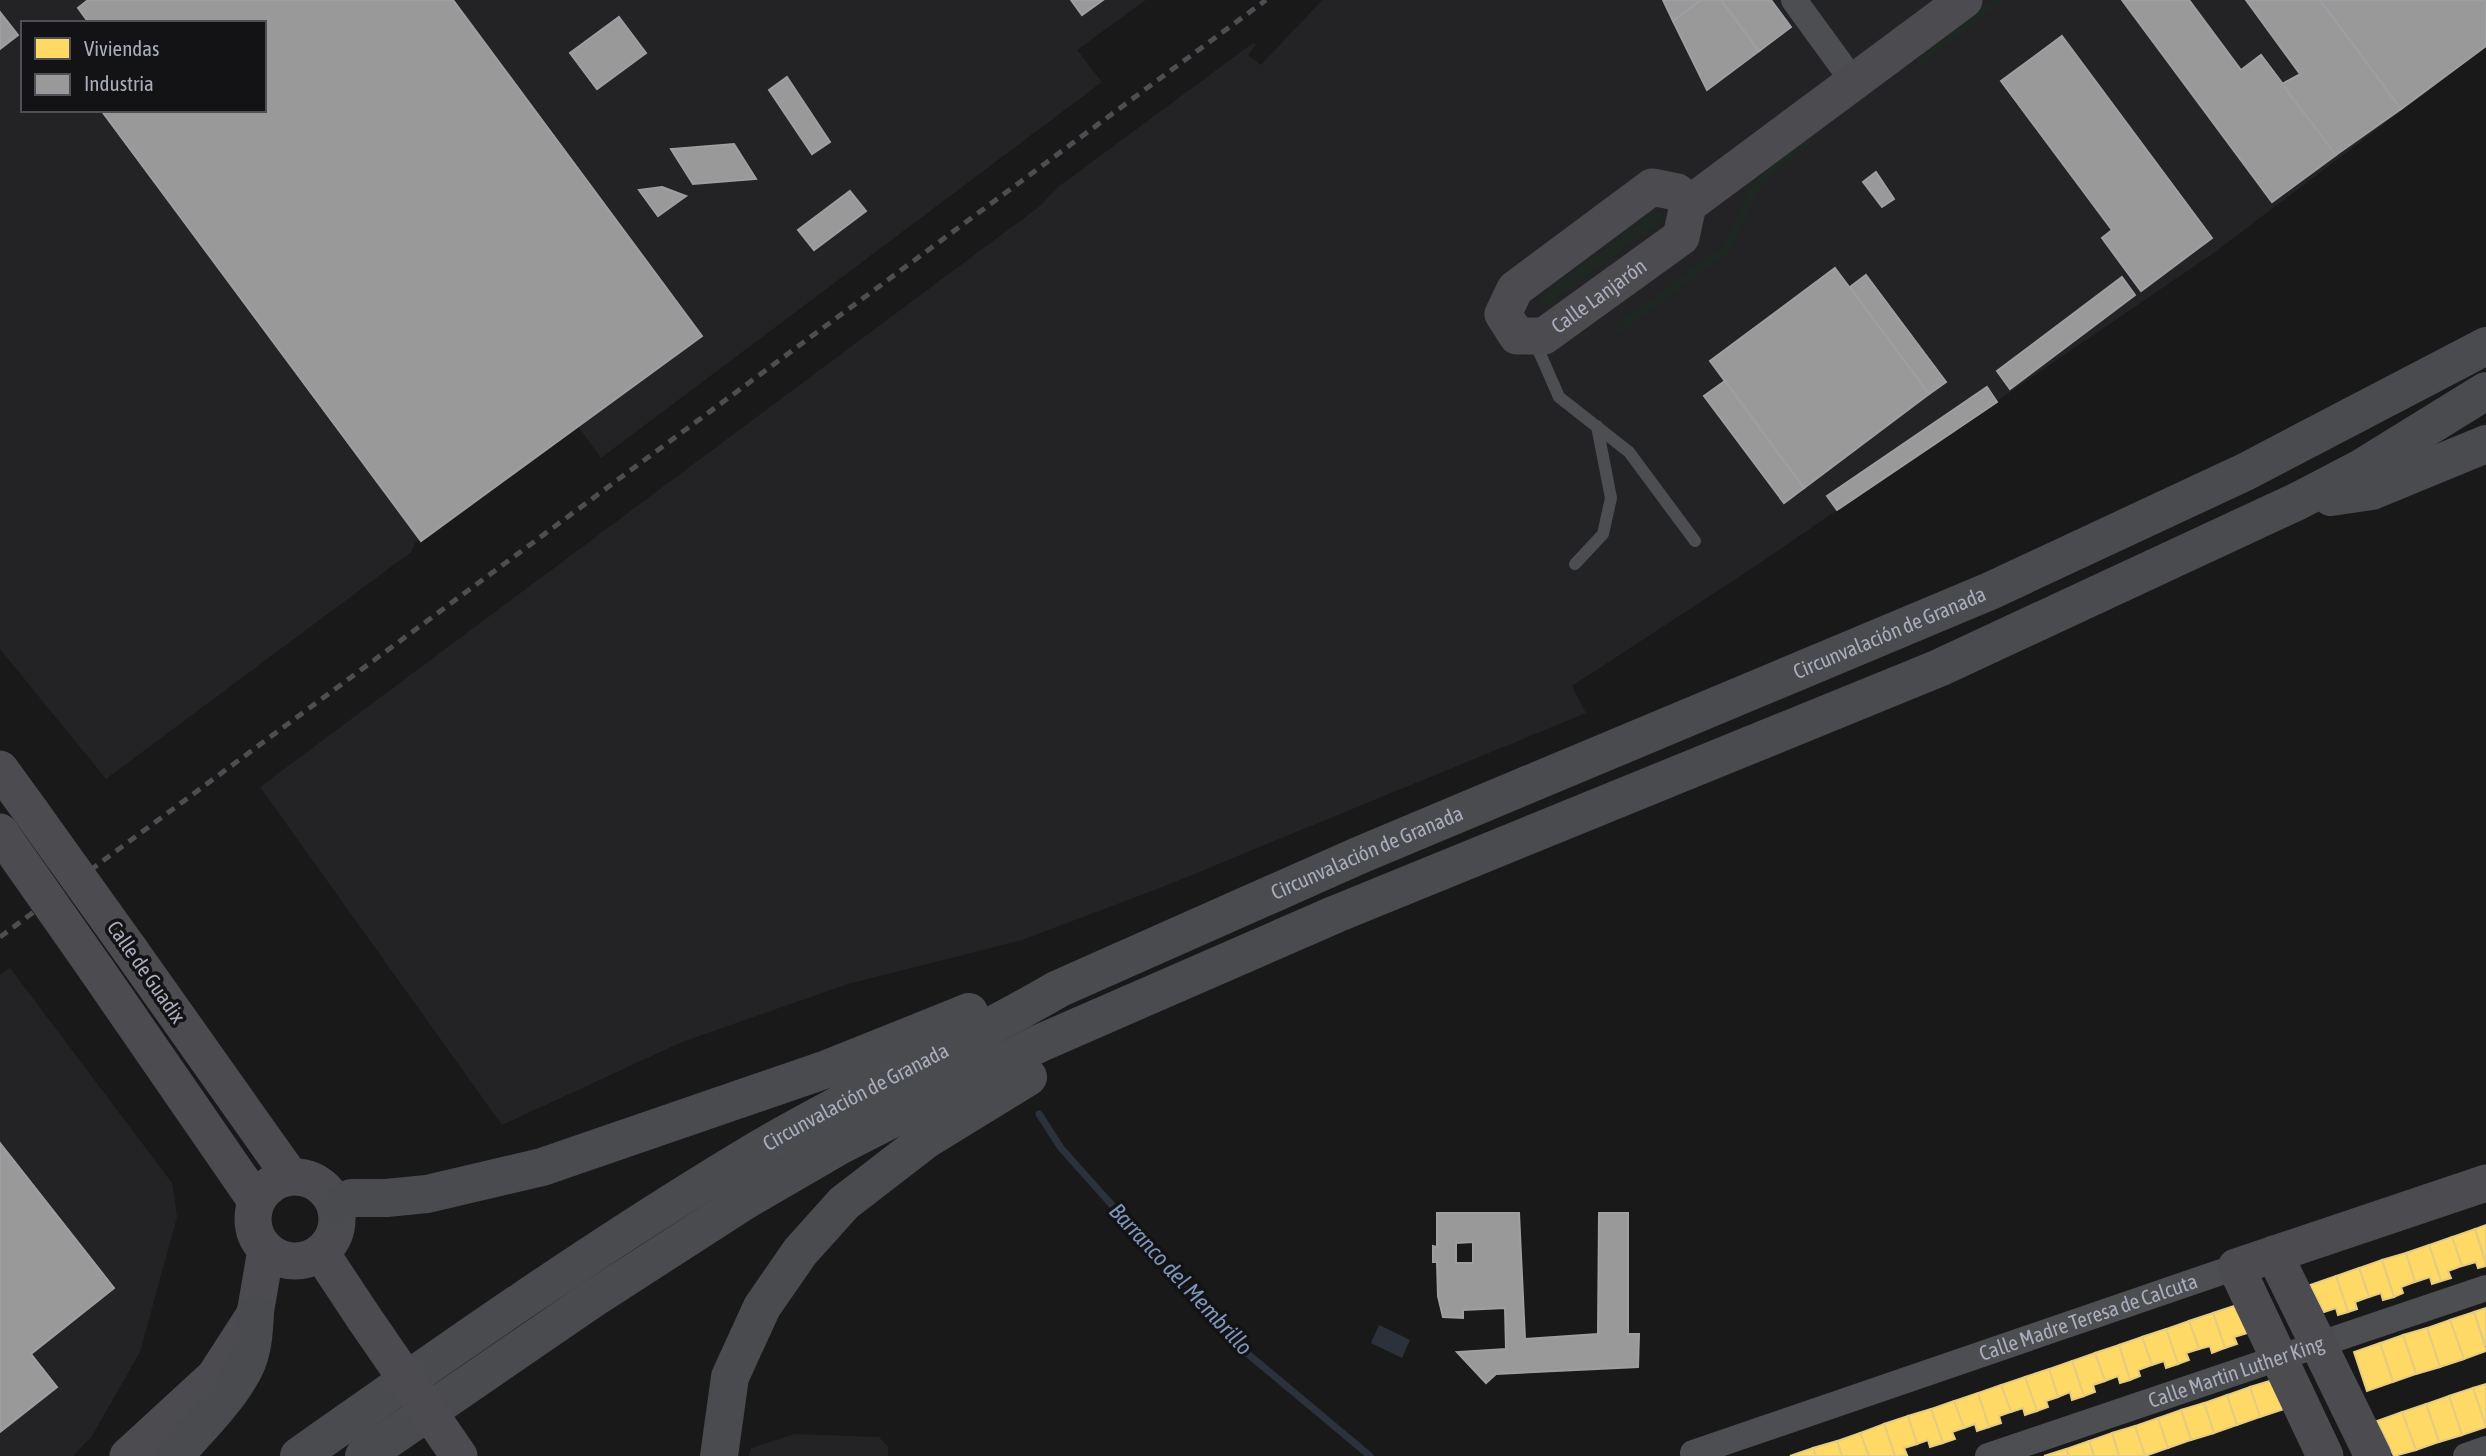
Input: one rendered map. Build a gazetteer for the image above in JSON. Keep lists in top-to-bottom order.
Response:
{
  "streets": {
    "highway": ["Circunvalación de Granada"],
    "street": [
      "Calle Lanjarón",
      "Calle de Guadix",
      "Calle Madre Teresa de Calcuta",
      "Calle Martin Luther King"
    ]
  },
  "water": ["Barranco del Membrillo"],
  "legend": ["Viviendas", "Industria"]
}
